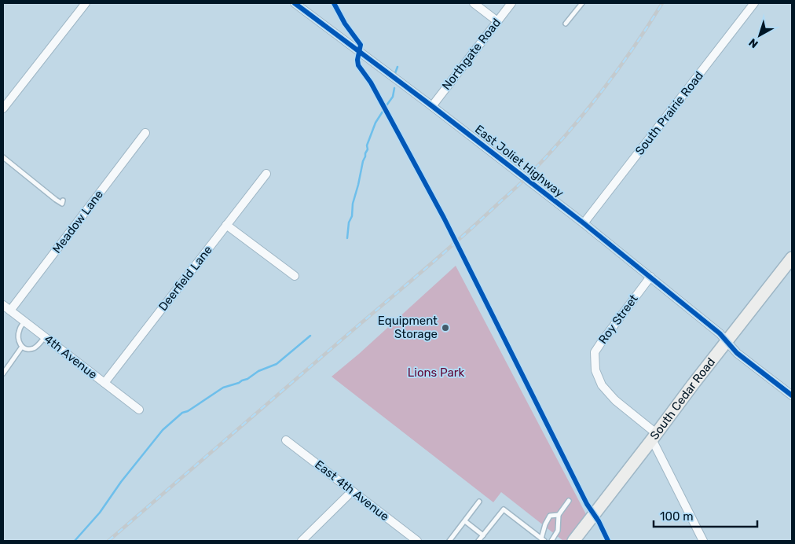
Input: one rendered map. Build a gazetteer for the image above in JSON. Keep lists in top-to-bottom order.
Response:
{
  "streets": {
    "main road": ["South Cedar Road"],
    "street": [
      "Northgate Road",
      "South Prairie Road",
      "East Joliet Highway",
      "Meadow Lane",
      "Deerfield Lane",
      "Roy Street",
      "4th Avenue",
      "East 4th Avenue"
    ]
  },
  "crossings": [
    ["Northgate Road", "East Joliet Highway"],
    ["South Prairie Road", "East Joliet Highway"],
    ["East Joliet Highway", "Roy Street"],
    ["East Joliet Highway", "South Cedar Road"],
    ["Meadow Lane", "4th Avenue"],
    ["Deerfield Lane", "4th Avenue"],
    ["Roy Street", "South Cedar Road"]
  ],
  "parks": ["Lions Park"],
  "places": ["Equipment Storage"],
  "scale_bar": "100 m",
  "north": "bottom left"
}
